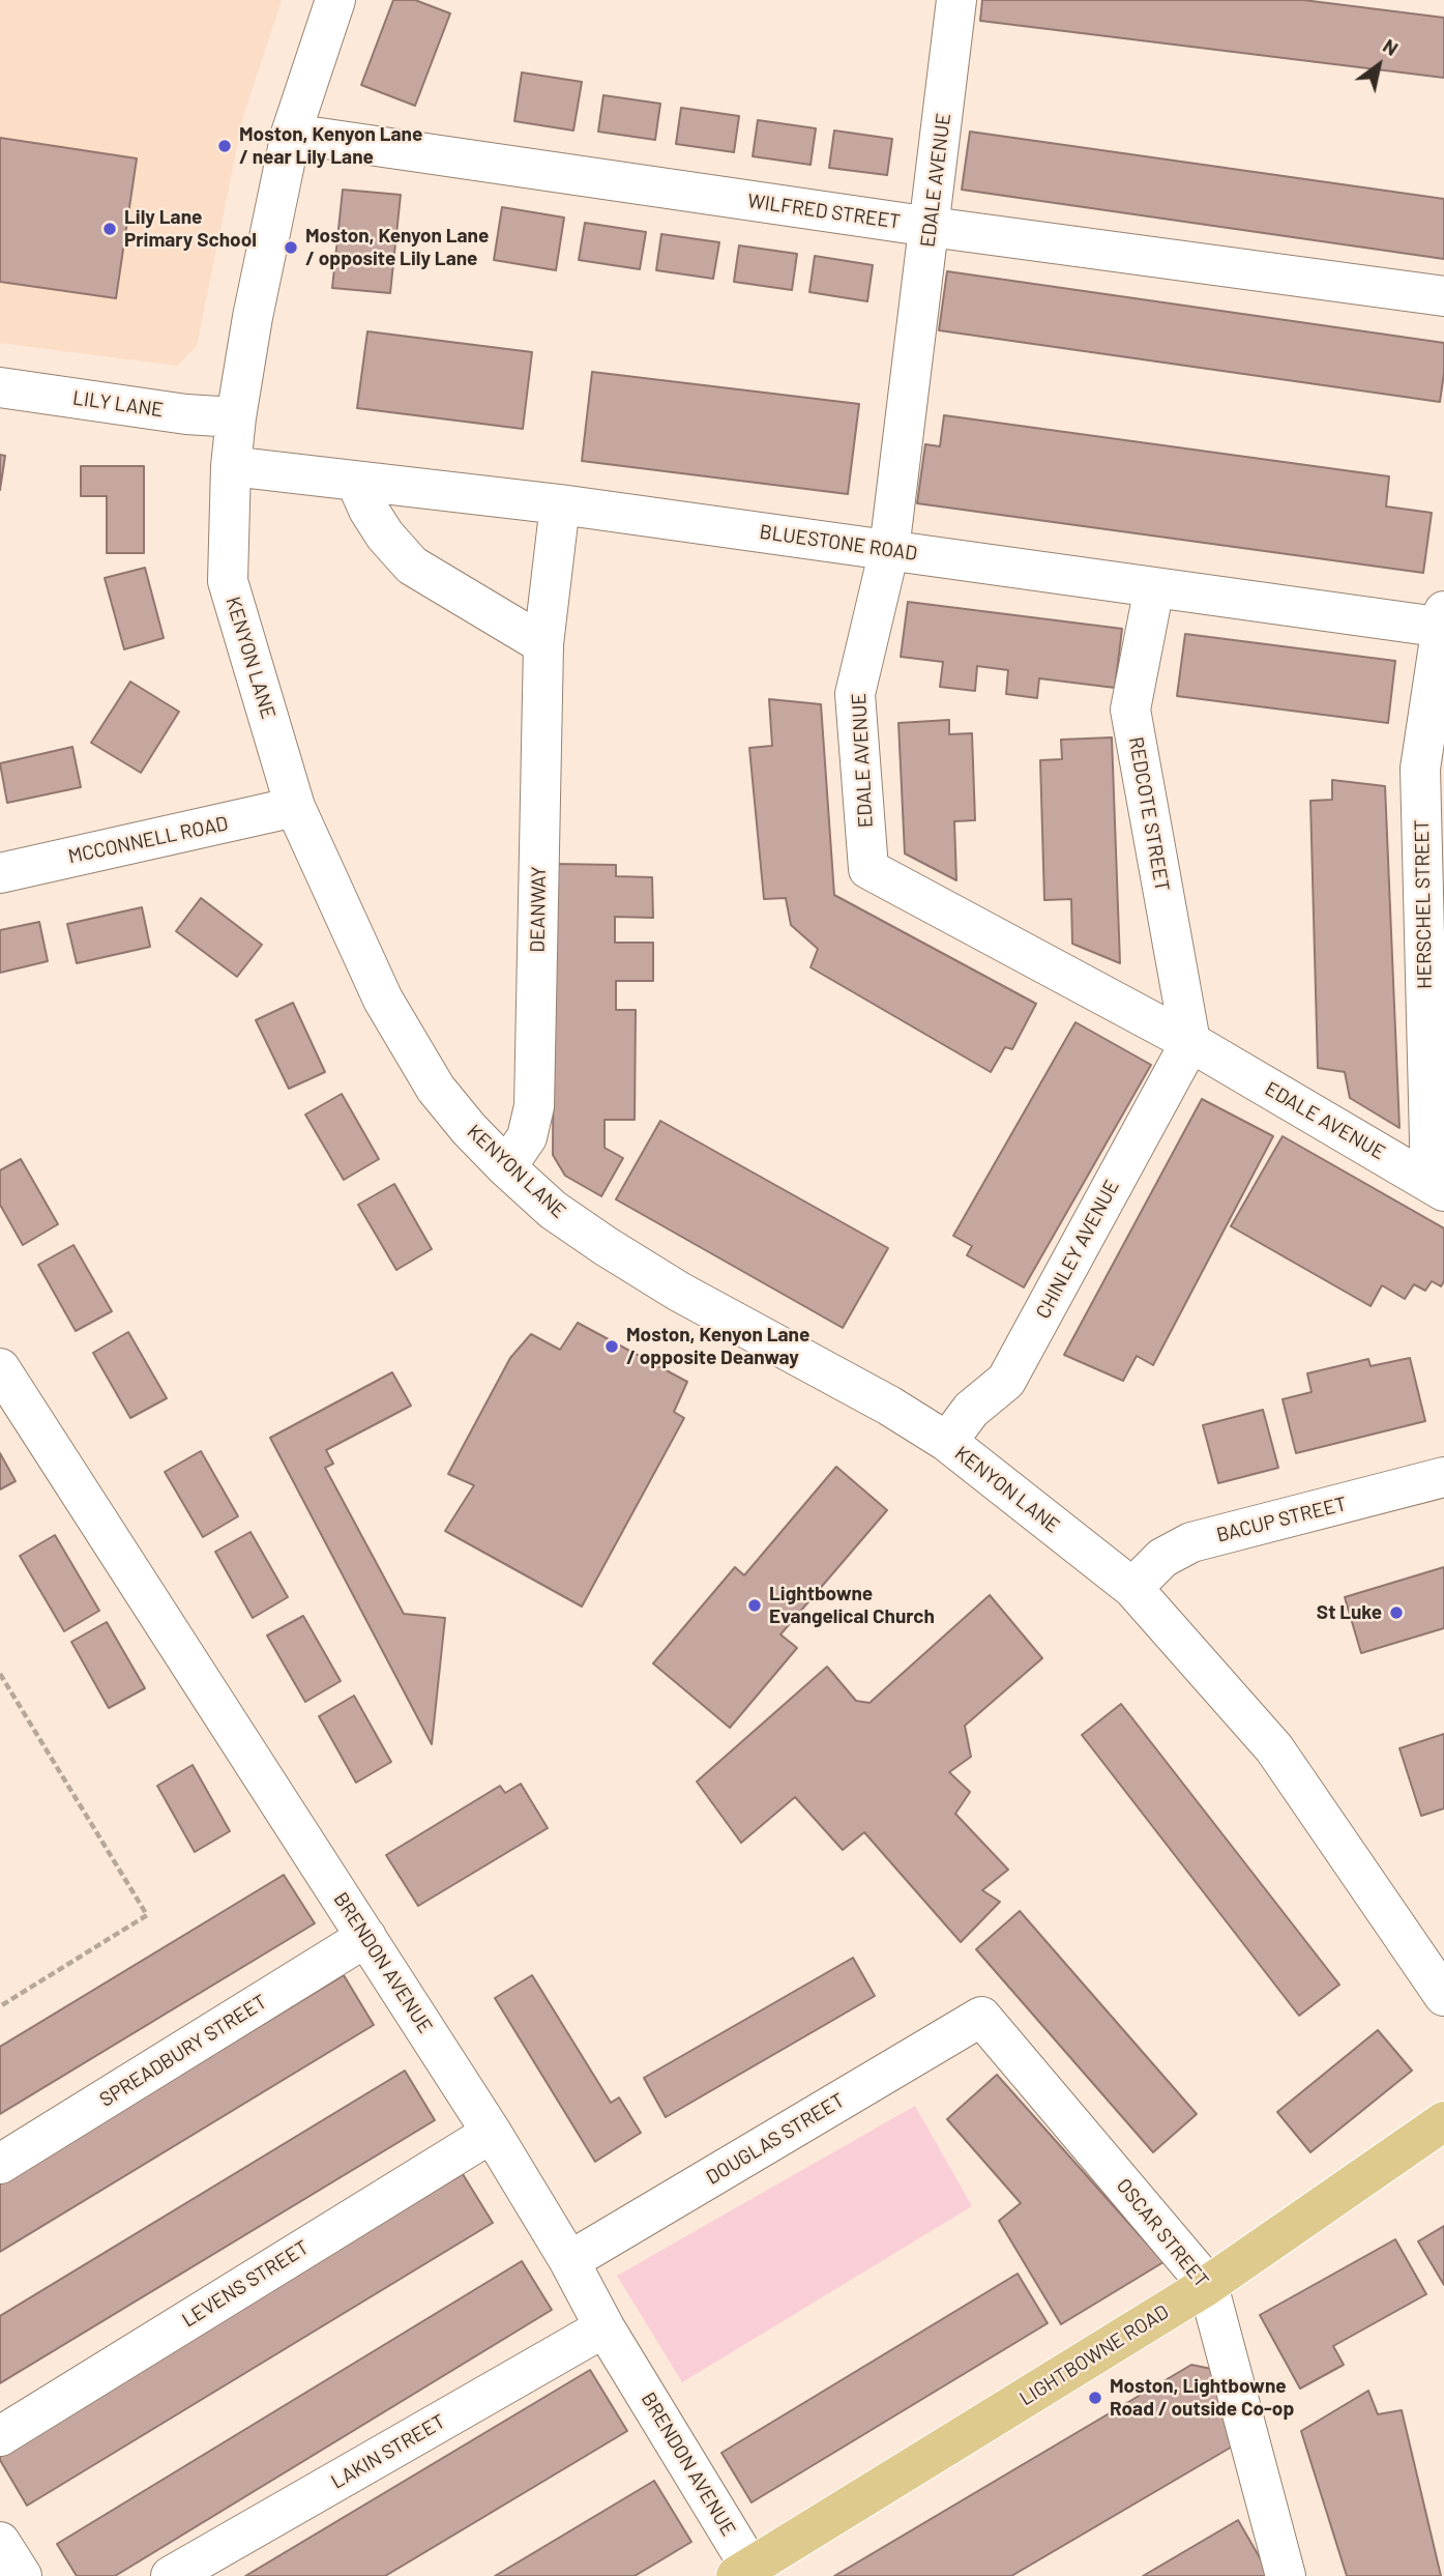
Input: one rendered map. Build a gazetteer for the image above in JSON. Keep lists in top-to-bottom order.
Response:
{
  "streets": {
    "main road": ["LIGHTBOWNE ROAD"],
    "street": [
      "EDALE AVENUE",
      "WILFRED STREET",
      "LILY LANE",
      "BLUESTONE ROAD",
      "KENYON LANE",
      "REDCOTE STREET",
      "MCCONNELL ROAD",
      "HERSCHEL STREET",
      "DEANWAY",
      "CHINLEY AVENUE",
      "BACUP STREET",
      "BRENDON AVENUE",
      "SPREADBURY STREET",
      "DOUGLAS STREET",
      "OSCAR STREET",
      "LEVENS STREET",
      "LAKIN STREET"
    ]
  },
  "crossings": [
    ["EDALE AVENUE", "WILFRED STREET"],
    ["EDALE AVENUE", "BLUESTONE ROAD"],
    ["EDALE AVENUE", "REDCOTE STREET"],
    ["EDALE AVENUE", "HERSCHEL STREET"],
    ["EDALE AVENUE", "CHINLEY AVENUE"],
    ["WILFRED STREET", "KENYON LANE"],
    ["LILY LANE", "KENYON LANE"],
    ["BLUESTONE ROAD", "KENYON LANE"],
    ["BLUESTONE ROAD", "REDCOTE STREET"],
    ["BLUESTONE ROAD", "HERSCHEL STREET"],
    ["BLUESTONE ROAD", "DEANWAY"],
    ["KENYON LANE", "MCCONNELL ROAD"],
    ["KENYON LANE", "DEANWAY"],
    ["KENYON LANE", "CHINLEY AVENUE"],
    ["KENYON LANE", "BACUP STREET"],
    ["REDCOTE STREET", "CHINLEY AVENUE"],
    ["BRENDON AVENUE", "SPREADBURY STREET"],
    ["BRENDON AVENUE", "DOUGLAS STREET"],
    ["BRENDON AVENUE", "LEVENS STREET"],
    ["BRENDON AVENUE", "LIGHTBOWNE ROAD"],
    ["BRENDON AVENUE", "LAKIN STREET"],
    ["DOUGLAS STREET", "OSCAR STREET"],
    ["OSCAR STREET", "LIGHTBOWNE ROAD"]
  ],
  "places": [
    "Moston, Kenyon Lane / near Lily Lane",
    "Lily Lane Primary School",
    "Moston, Kenyon Lane / opposite Lily Lane",
    "Moston, Kenyon Lane / opposite Deanway",
    "Lightbowne Evangelical Church",
    "St Luke",
    "Moston, Lightbowne Road / outside Co-op"
  ],
  "north": "top right"
}
